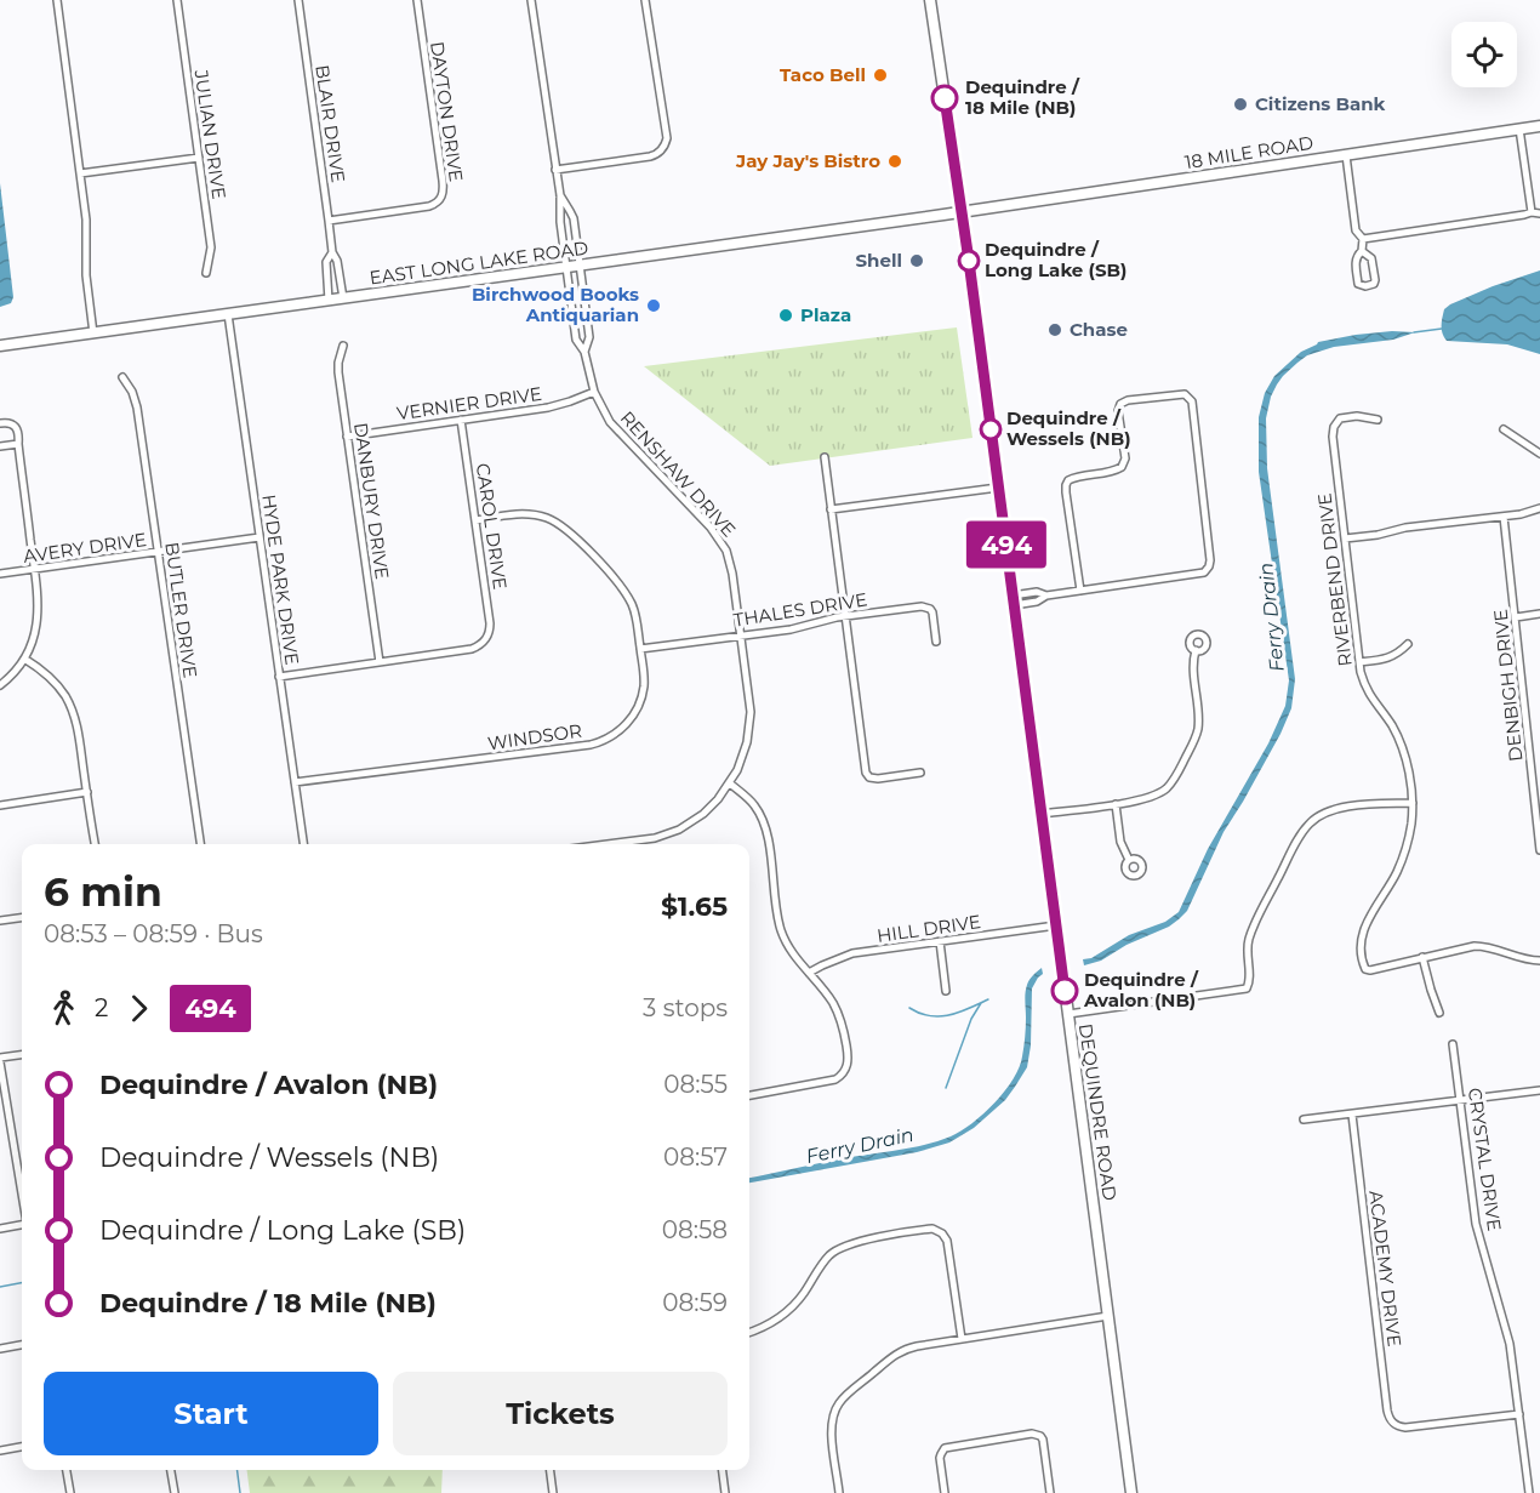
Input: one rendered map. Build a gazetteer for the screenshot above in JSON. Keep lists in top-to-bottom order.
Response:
{
  "streets": {
    "main road": ["18 MILE ROAD", "EAST LONG LAKE ROAD", "DEQUINDRE ROAD"],
    "street": [
      "DAYTON DRIVE",
      "BLAIR DRIVE",
      "JULIAN DRIVE",
      "VERNIER DRIVE",
      "RENSHAW DRIVE",
      "DANBURY DRIVE",
      "CAROL DRIVE",
      "AVERY DRIVE",
      "HYDE PARK DRIVE",
      "RIVERBEND DRIVE",
      "BUTLER DRIVE",
      "THALES DRIVE",
      "DENBIGH DRIVE",
      "WINDSOR",
      "HILL DRIVE",
      "CRYSTAL DRIVE",
      "ACADEMY DRIVE"
    ]
  },
  "crossings": [
    ["DAYTON DRIVE", "BLAIR DRIVE"],
    ["BLAIR DRIVE", "EAST LONG LAKE ROAD"],
    ["18 MILE ROAD", "EAST LONG LAKE ROAD"],
    ["18 MILE ROAD", "DEQUINDRE ROAD"],
    ["EAST LONG LAKE ROAD", "RENSHAW DRIVE"],
    ["EAST LONG LAKE ROAD", "HYDE PARK DRIVE"],
    ["EAST LONG LAKE ROAD", "DEQUINDRE ROAD"],
    ["VERNIER DRIVE", "RENSHAW DRIVE"],
    ["VERNIER DRIVE", "DANBURY DRIVE"],
    ["VERNIER DRIVE", "CAROL DRIVE"],
    ["RENSHAW DRIVE", "THALES DRIVE"],
    ["DANBURY DRIVE", "CAROL DRIVE"],
    ["CAROL DRIVE", "WINDSOR"],
    ["AVERY DRIVE", "HYDE PARK DRIVE"],
    ["AVERY DRIVE", "BUTLER DRIVE"],
    ["HYDE PARK DRIVE", "WINDSOR"],
    ["THALES DRIVE", "WINDSOR"],
    ["HILL DRIVE", "DEQUINDRE ROAD"],
    ["CRYSTAL DRIVE", "ACADEMY DRIVE"]
  ],
  "water": ["Ferry Drain"],
  "places": [
    "Taco Bell",
    "Dequindre / 18 Mile (NB)",
    "Citizens Bank",
    "Jay Jay's Bistro",
    "Shell",
    "Dequindre / Long Lake (SB)",
    "Birchwood Books Antiquarian",
    "Plaza",
    "Chase",
    "Dequindre / Wessels (NB)",
    "Dequindre / Avalon (NB)"
  ],
  "lines": ["bus line 494"],
  "page": {
    "on_map": "494",
    "heading": ["6 min", "08:53 – 08:59 · Bus", "$1.65"],
    "legs": ["2", "494", "3 stops"],
    "list": [
      {
        "name": "Dequindre / Avalon (NB)",
        "value": "08:55"
      },
      {
        "name": "Dequindre / Wessels (NB)",
        "value": "08:57"
      },
      {
        "name": "Dequindre / Long Lake (SB)",
        "value": "08:58"
      },
      {
        "name": "Dequindre / 18 Mile (NB)",
        "value": "08:59"
      }
    ],
    "buttons": ["Start", "Tickets"]
  }
}
